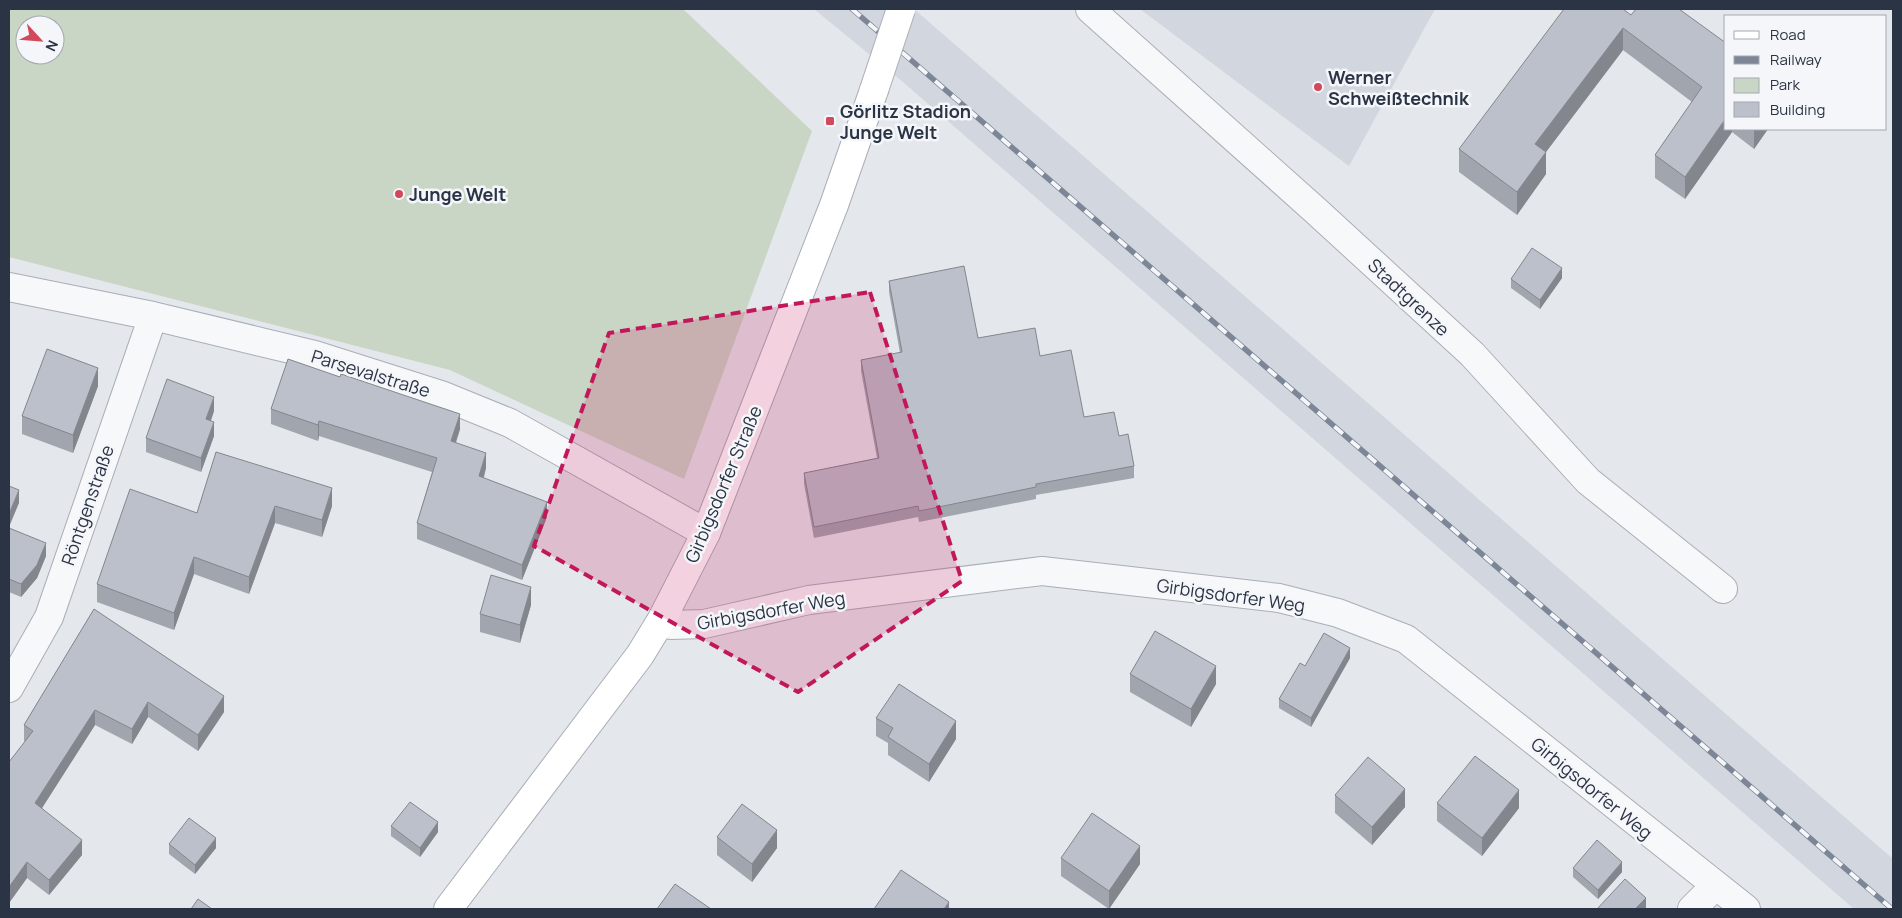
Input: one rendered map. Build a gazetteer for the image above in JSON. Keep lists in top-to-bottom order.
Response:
{
  "streets": {
    "street": [
      "Stadtgrenze",
      "Parsevalstraße",
      "Girbigsdorfer Straße",
      "Röntgenstraße",
      "Girbigsdorfer Weg"
    ]
  },
  "crossings": [
    ["Parsevalstraße", "Girbigsdorfer Straße"],
    ["Parsevalstraße", "Röntgenstraße"],
    ["Girbigsdorfer Straße", "Girbigsdorfer Weg"]
  ],
  "places": {
    "other": ["Werner Schweißtechnik", "Junge Welt"],
    "transit": ["Görlitz Stadion Junge Welt"]
  },
  "legend": [
    "Road",
    "Railway",
    "Park",
    "Building"
  ],
  "north": "bottom right"
}
